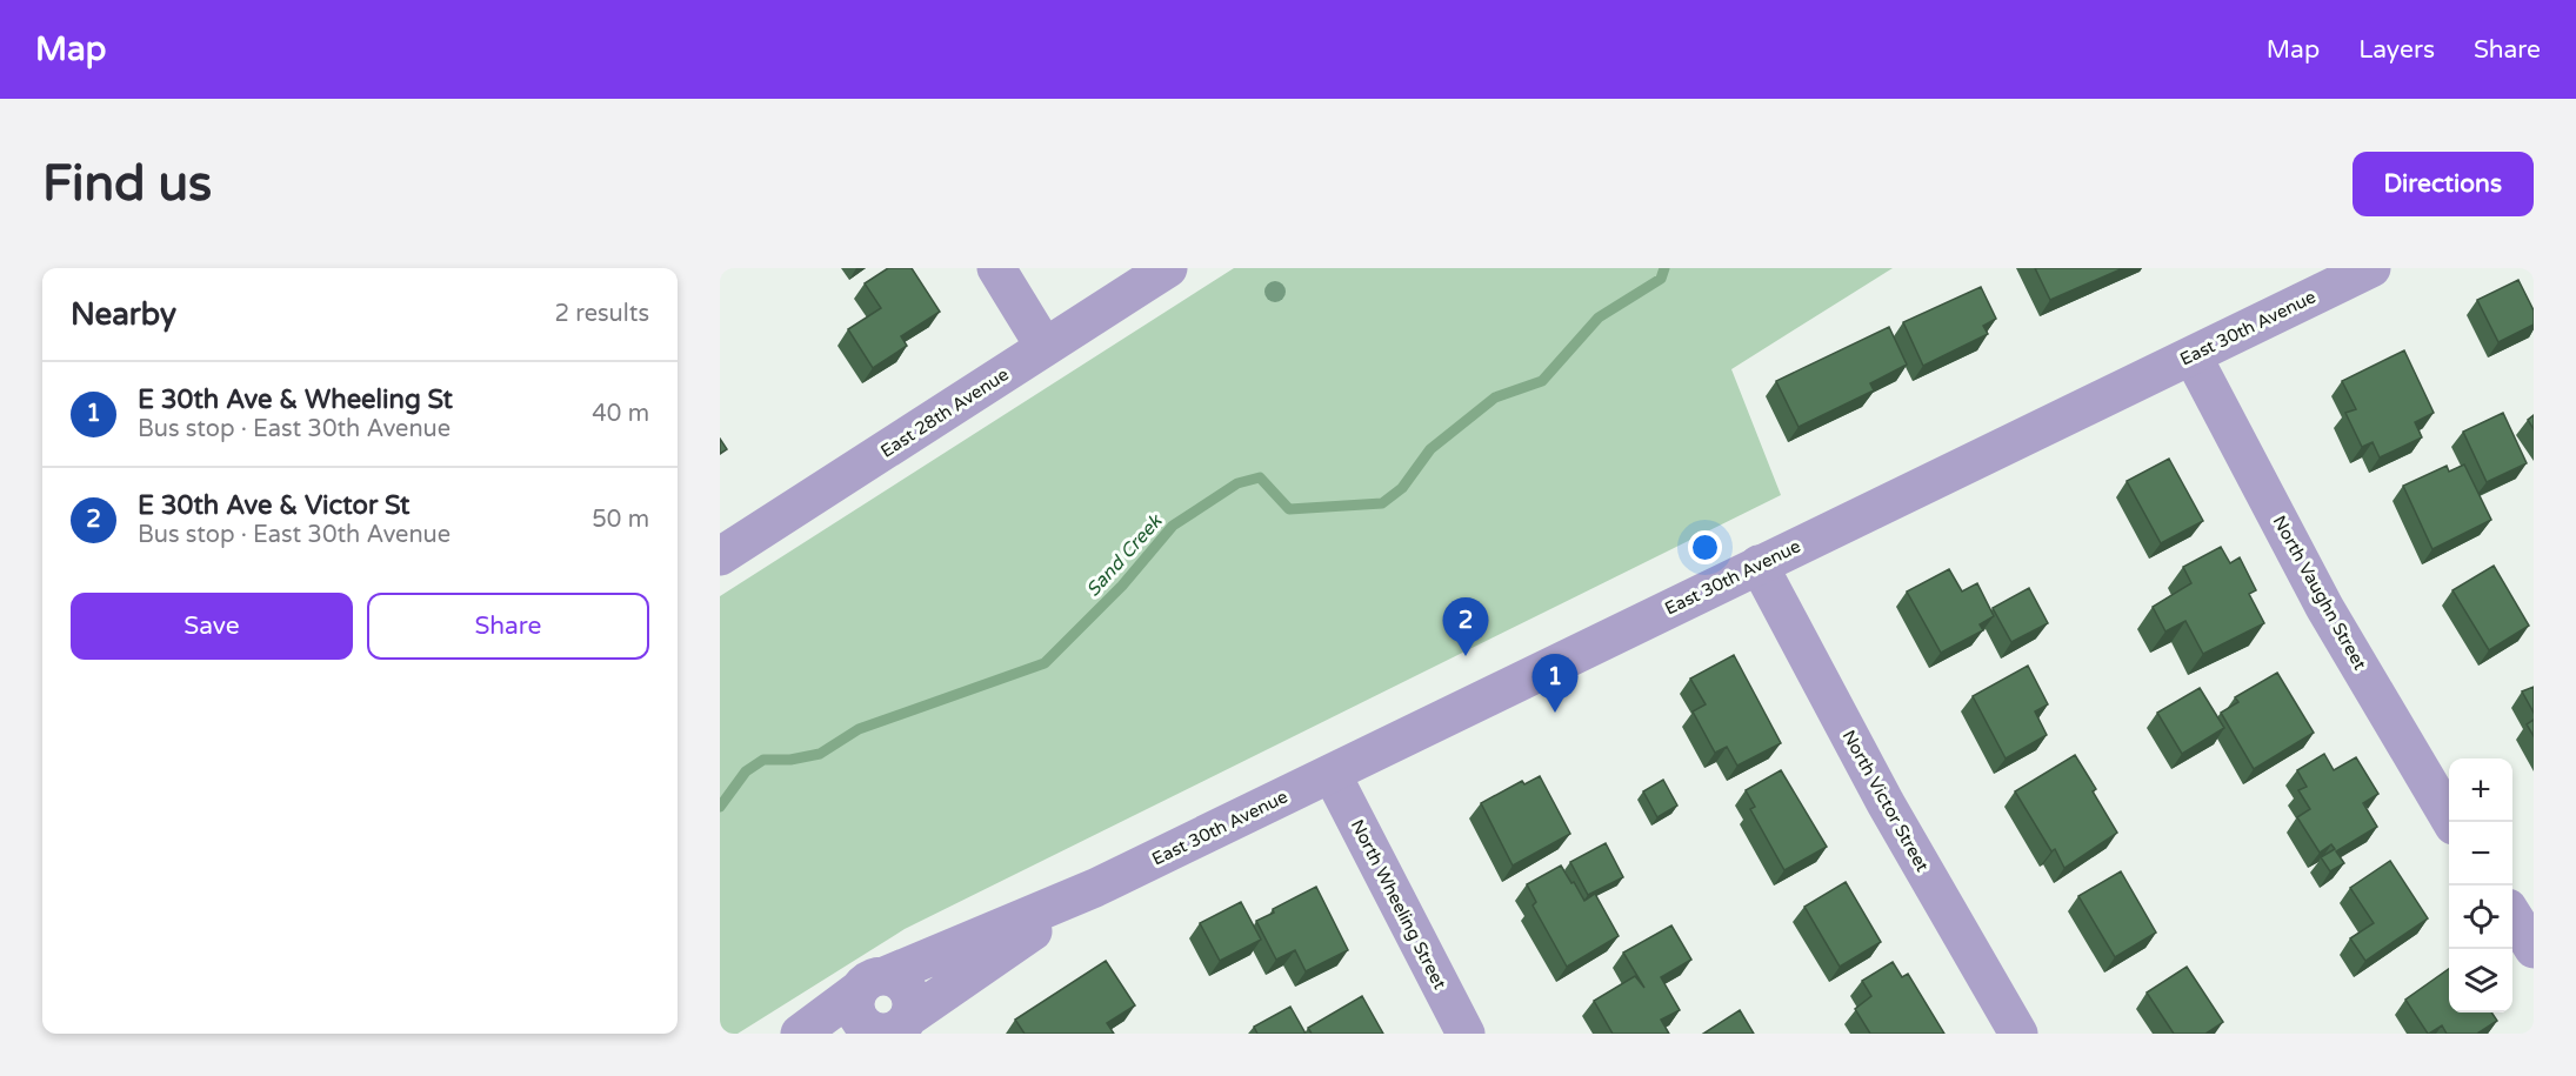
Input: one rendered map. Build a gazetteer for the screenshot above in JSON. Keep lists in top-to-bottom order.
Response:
{
  "streets": {
    "street": [
      "East 30th Avenue",
      "East 28th Avenue",
      "North Vaughn Street",
      "North Victor Street",
      "North Wheeling Street"
    ]
  },
  "crossings": [
    ["East 30th Avenue", "North Vaughn Street"],
    ["East 30th Avenue", "North Victor Street"],
    ["East 30th Avenue", "North Wheeling Street"]
  ],
  "water": ["Sand Creek"],
  "page": {
    "header": "Map",
    "nav": ["Map", "Layers", "Share"],
    "buttons": [
      "Directions",
      ["Save", "Share"]
    ],
    "title": "Find us",
    "heading": ["Nearby", "2 results"],
    "list": [
      {
        "mark": "1",
        "name": "E 30th Ave & Wheeling St",
        "note": "Bus stop · East 30th Avenue",
        "value": "40 m"
      },
      {
        "mark": "2",
        "name": "E 30th Ave & Victor St",
        "note": "Bus stop · East 30th Avenue",
        "value": "50 m"
      }
    ],
    "pins": ["2", "1"],
    "map_buttons": ["+", "−"]
  }
}
